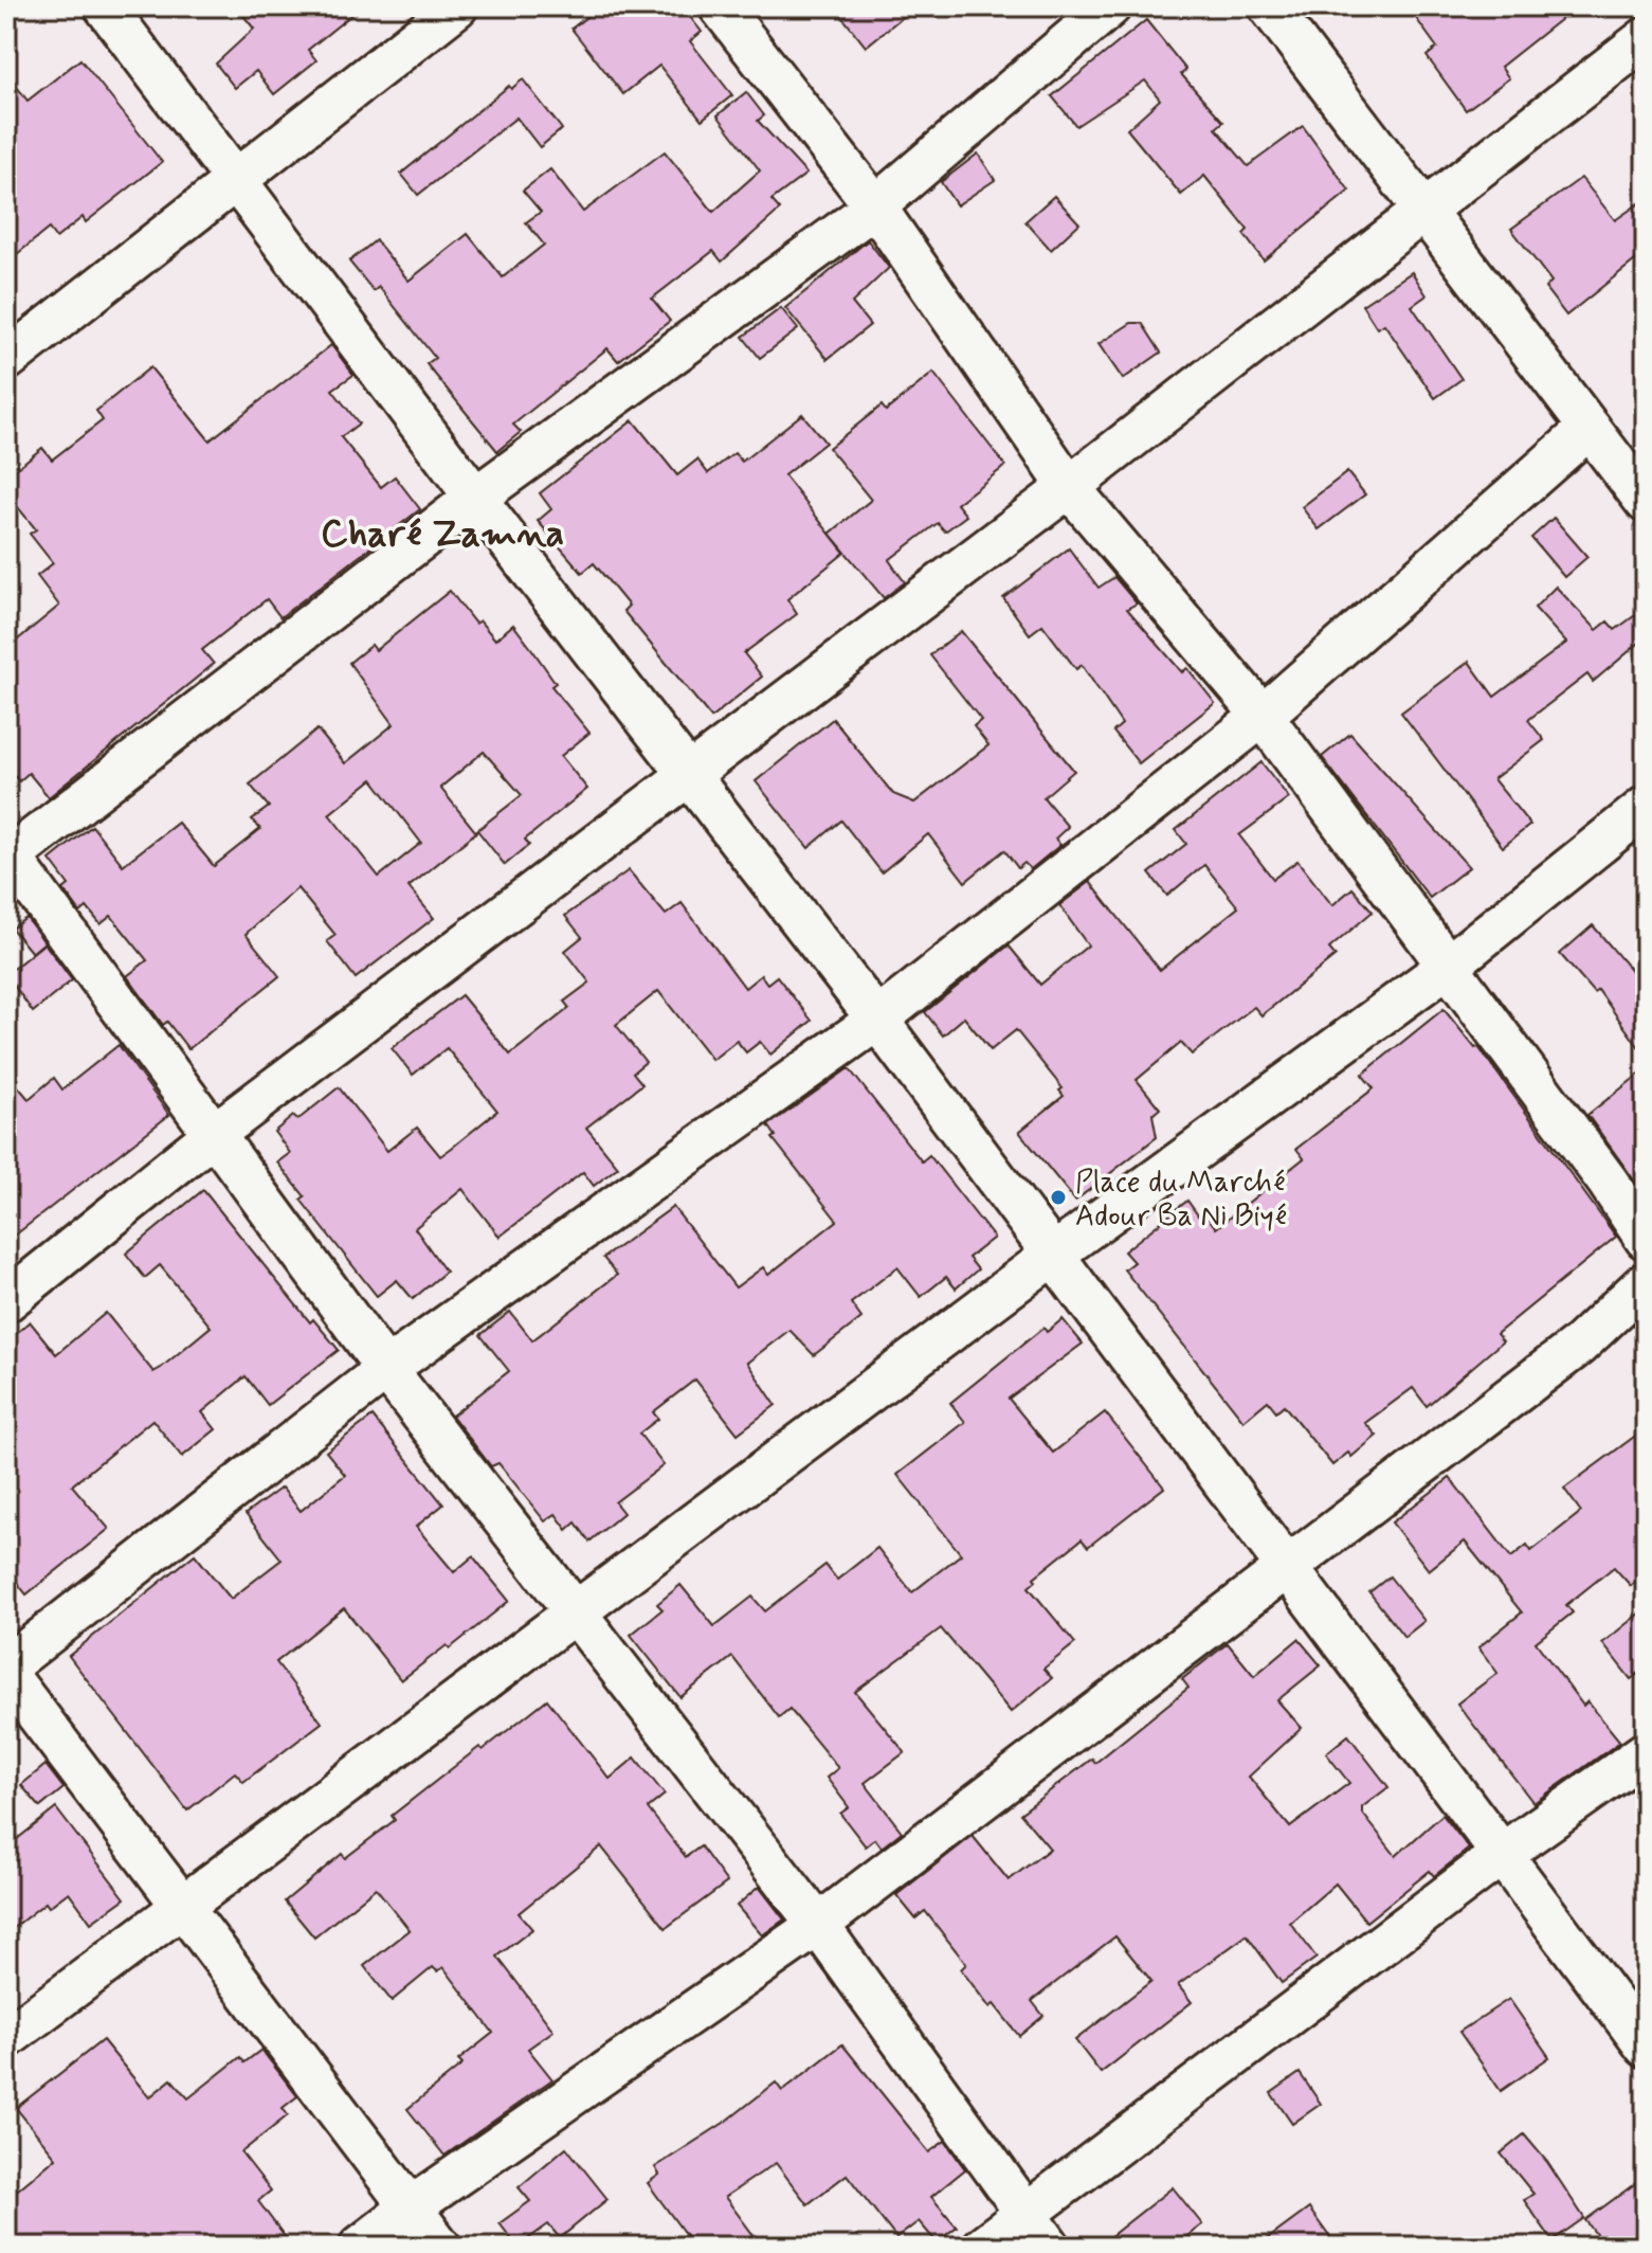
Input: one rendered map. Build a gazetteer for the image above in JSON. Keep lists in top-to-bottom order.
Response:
{
  "districts": ["Charé Zamna"],
  "places": ["Place du Marché Adour Ba Ni Biyé"]
}
